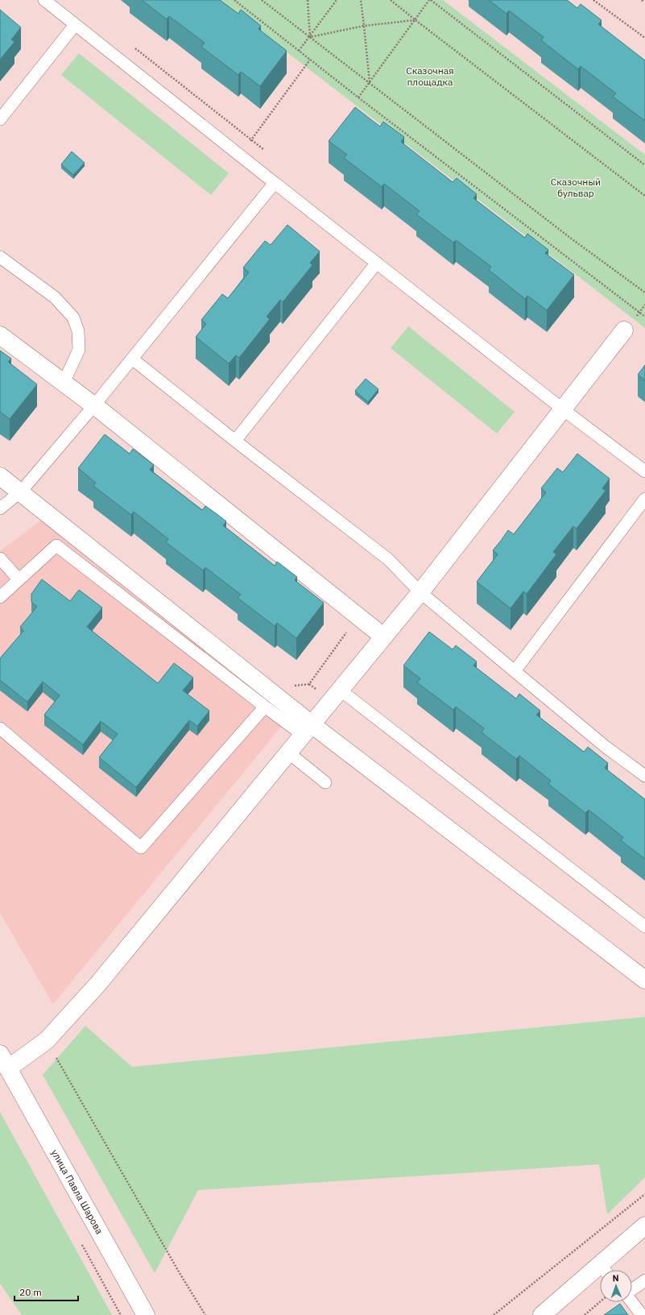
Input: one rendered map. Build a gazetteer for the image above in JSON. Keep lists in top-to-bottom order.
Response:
{
  "streets": {
    "street": ["улица Павла Шарова"]
  },
  "parks": ["Сказочная площадка", "Сказочный бульвар"],
  "scale_bar": "20 m",
  "north": "top"
}
